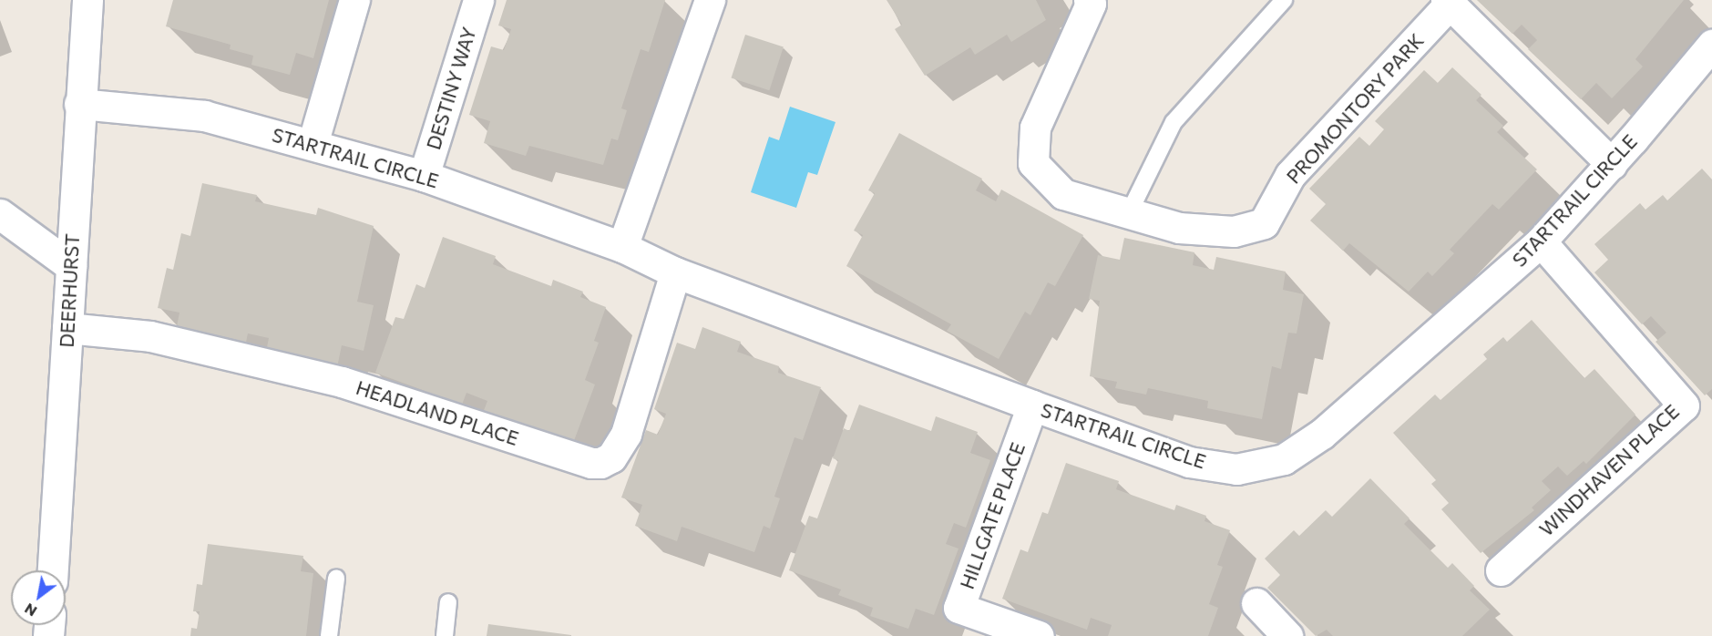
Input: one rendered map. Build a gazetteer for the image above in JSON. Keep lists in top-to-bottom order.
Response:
{
  "streets": {
    "street": [
      "DESTINY WAY",
      "PROMONTORY PARK",
      "STARTRAIL CIRCLE",
      "DEERHURST",
      "HEADLAND PLACE",
      "WINDHAVEN PLACE",
      "HILLGATE PLACE"
    ]
  },
  "crossings": [
    ["DESTINY WAY", "STARTRAIL CIRCLE"],
    ["PROMONTORY PARK", "STARTRAIL CIRCLE"],
    ["STARTRAIL CIRCLE", "DEERHURST"],
    ["STARTRAIL CIRCLE", "HEADLAND PLACE"],
    ["STARTRAIL CIRCLE", "WINDHAVEN PLACE"],
    ["STARTRAIL CIRCLE", "HILLGATE PLACE"],
    ["DEERHURST", "HEADLAND PLACE"]
  ],
  "north": "bottom left"
}
